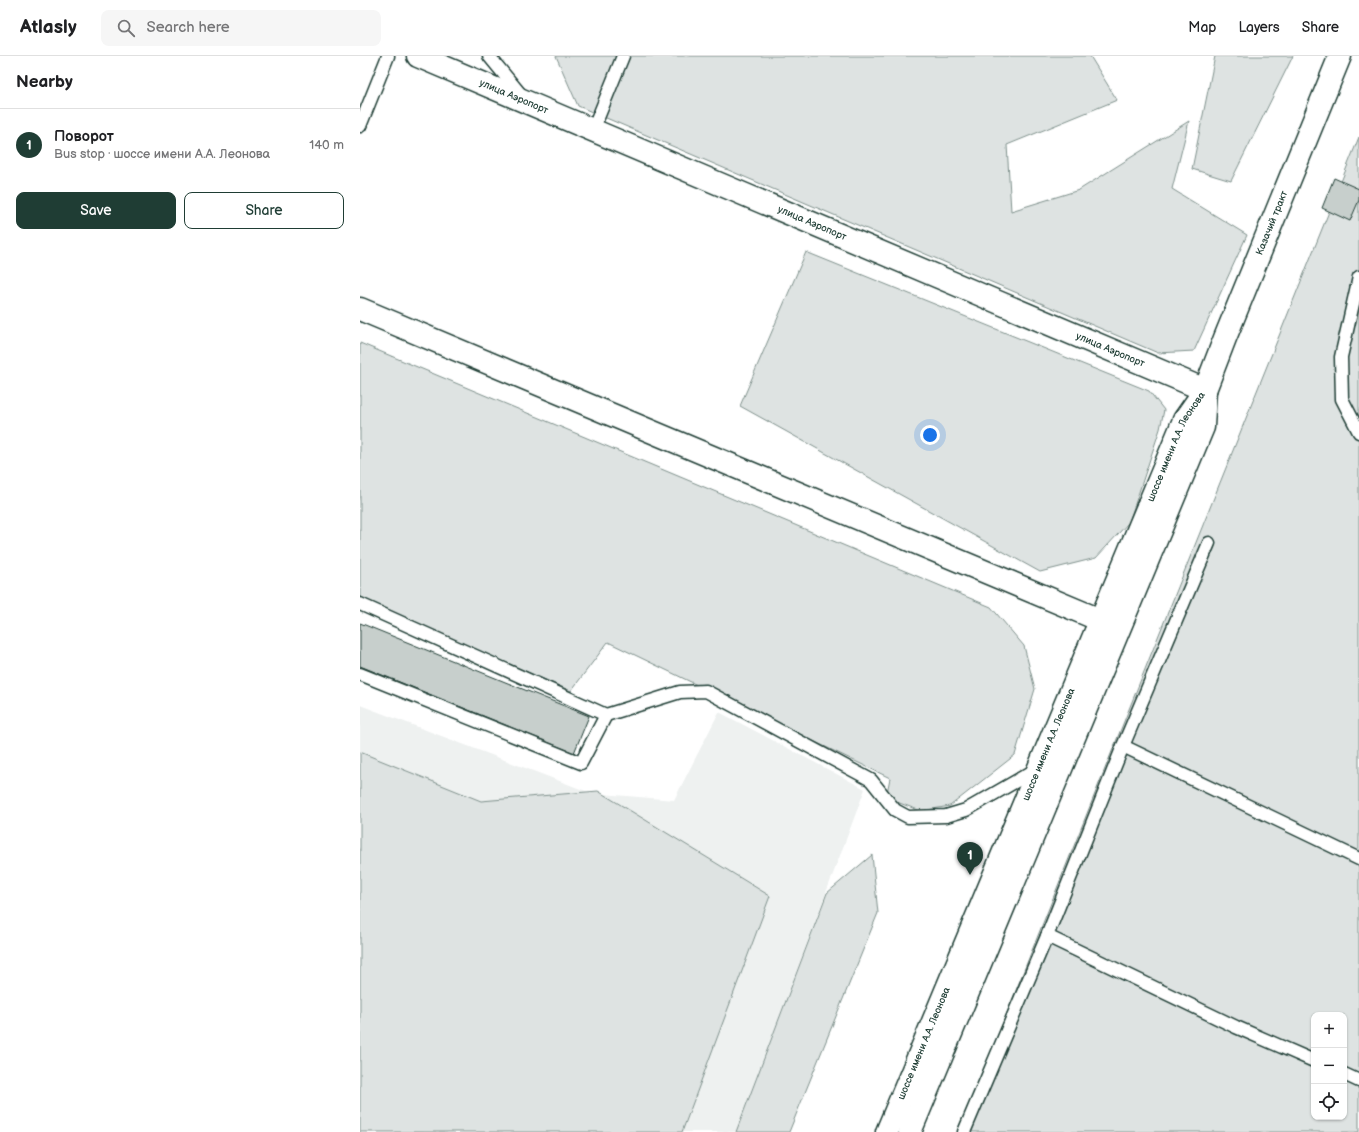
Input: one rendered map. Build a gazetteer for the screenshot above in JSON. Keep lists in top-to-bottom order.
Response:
{
  "streets": {
    "main road": ["улица Аэропорт", "Казачий тракт", "шоссе имени А.А. Леонова"]
  },
  "crossings": [
    ["улица Аэропорт", "Казачий тракт"],
    ["улица Аэропорт", "шоссе имени А.А. Леонова"],
    ["Казачий тракт", "шоссе имени А.А. Леонова"]
  ],
  "page": {
    "header": "Atlasly",
    "search": "Search here",
    "nav": ["Map", "Layers", "Share"],
    "heading": "Nearby",
    "list": [
      {
        "mark": "1",
        "name": "Поворот",
        "note": "Bus stop · шоссе имени А.А. Леонова",
        "value": "140 m"
      }
    ],
    "buttons": ["Save", "Share"],
    "pins": "1",
    "map_buttons": ["+", "−"]
  }
}
